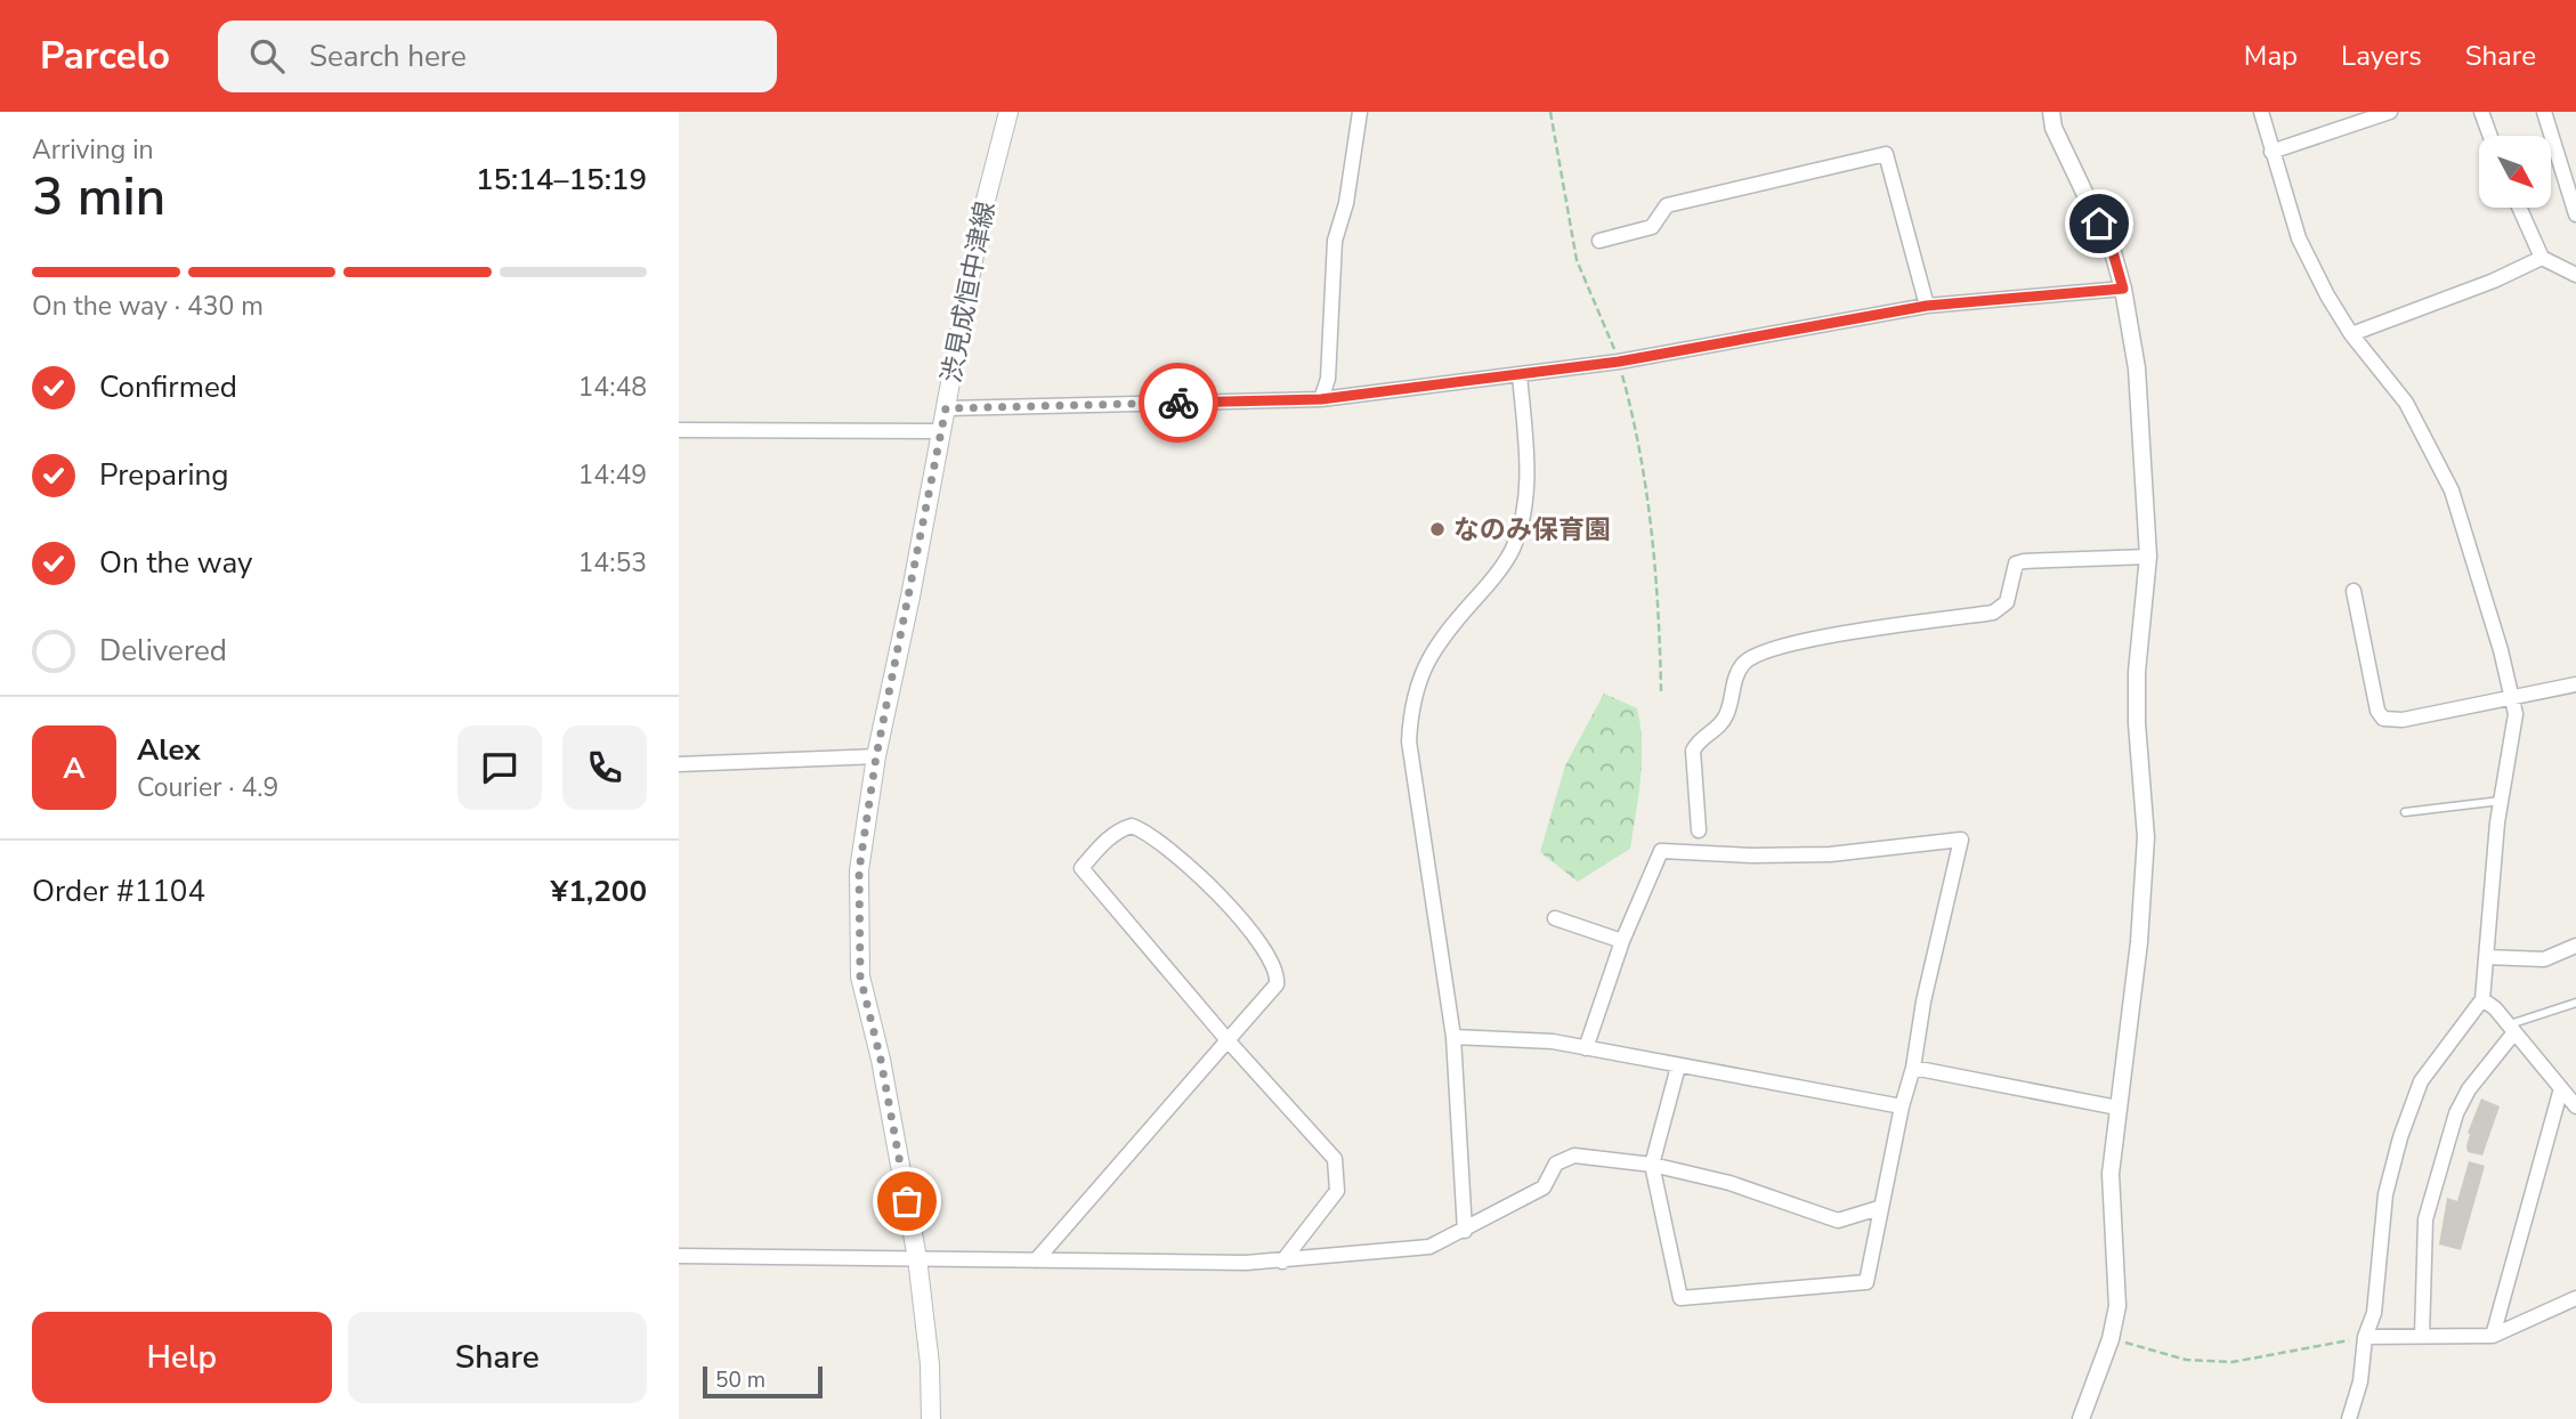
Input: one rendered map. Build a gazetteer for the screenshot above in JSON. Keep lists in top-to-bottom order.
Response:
{
  "streets": {
    "main road": ["渋見成恒中津線"]
  },
  "places": ["なのみ保育園"],
  "scale_bar": "50 m",
  "north": "bottom right",
  "page": {
    "header": "Parcelo",
    "search": "Search here",
    "nav": ["Map", "Layers", "Share"],
    "heading": ["3 min", "Arriving in", "15:14–15:19"],
    "panel": [
      "Alex",
      "Courier · 4.9",
      "Order #1104",
      "¥1,200"
    ],
    "bar": "On the way · 430 m",
    "list": [
      ["Confirmed", "14:48"],
      ["Preparing", "14:49"],
      ["On the way", "14:53"],
      "Delivered"
    ],
    "round": "A",
    "buttons": ["Help", "Share"],
    "scale": "50 m"
  }
}
